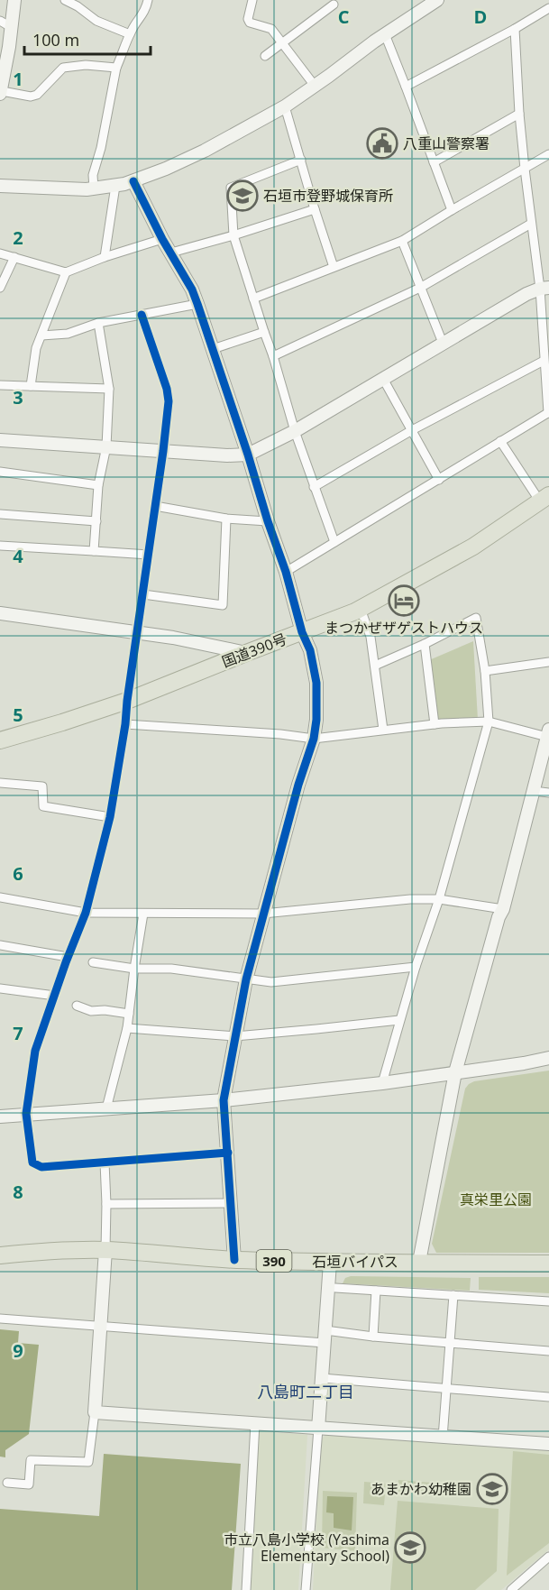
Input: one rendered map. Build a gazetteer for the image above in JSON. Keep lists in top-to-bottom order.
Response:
{
  "streets": {
    "highway": ["国道390号", "390", "石垣バイパス"]
  },
  "districts": ["八島町二丁目"],
  "parks": ["真栄里公園"],
  "places": {
    "public building": ["八重山警察署"],
    "school or university": ["石垣市登野城保育所", "あまかわ幼稚園", "市立八島小学校 (Yashima Elementary School)"],
    "hotel": ["まつかぜザゲストハウス"]
  },
  "scale_bar": "100 m",
  "grid": {
    "columns": ["C", "D"],
    "rows": [
      "1",
      "2",
      "3",
      "4",
      "5",
      "6",
      "7",
      "8",
      "9"
    ]
  }
}
